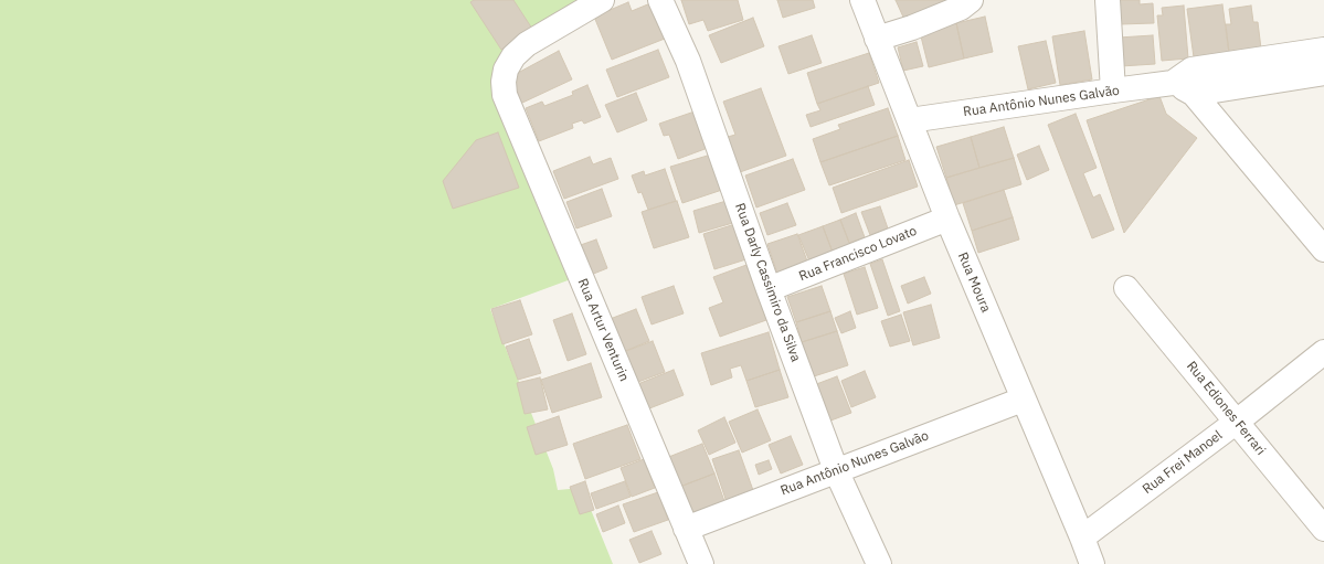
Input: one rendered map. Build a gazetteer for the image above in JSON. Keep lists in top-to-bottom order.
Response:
{
  "streets": {
    "street": [
      "Rua Antônio Nunes Galvão",
      "Rua Francisco Lovato",
      "Rua Darly Cassimiro da Silva",
      "Rua Moura",
      "Rua Artur Venturin",
      "Rua Ediones Ferrari",
      "Rua Frei Manoel"
    ]
  },
  "crossings": [
    ["Rua Antônio Nunes Galvão", "Rua Darly Cassimiro da Silva"],
    ["Rua Antônio Nunes Galvão", "Rua Moura"],
    ["Rua Antônio Nunes Galvão", "Rua Artur Venturin"],
    ["Rua Francisco Lovato", "Rua Darly Cassimiro da Silva"],
    ["Rua Francisco Lovato", "Rua Moura"],
    ["Rua Moura", "Rua Frei Manoel"],
    ["Rua Ediones Ferrari", "Rua Frei Manoel"]
  ]
}
